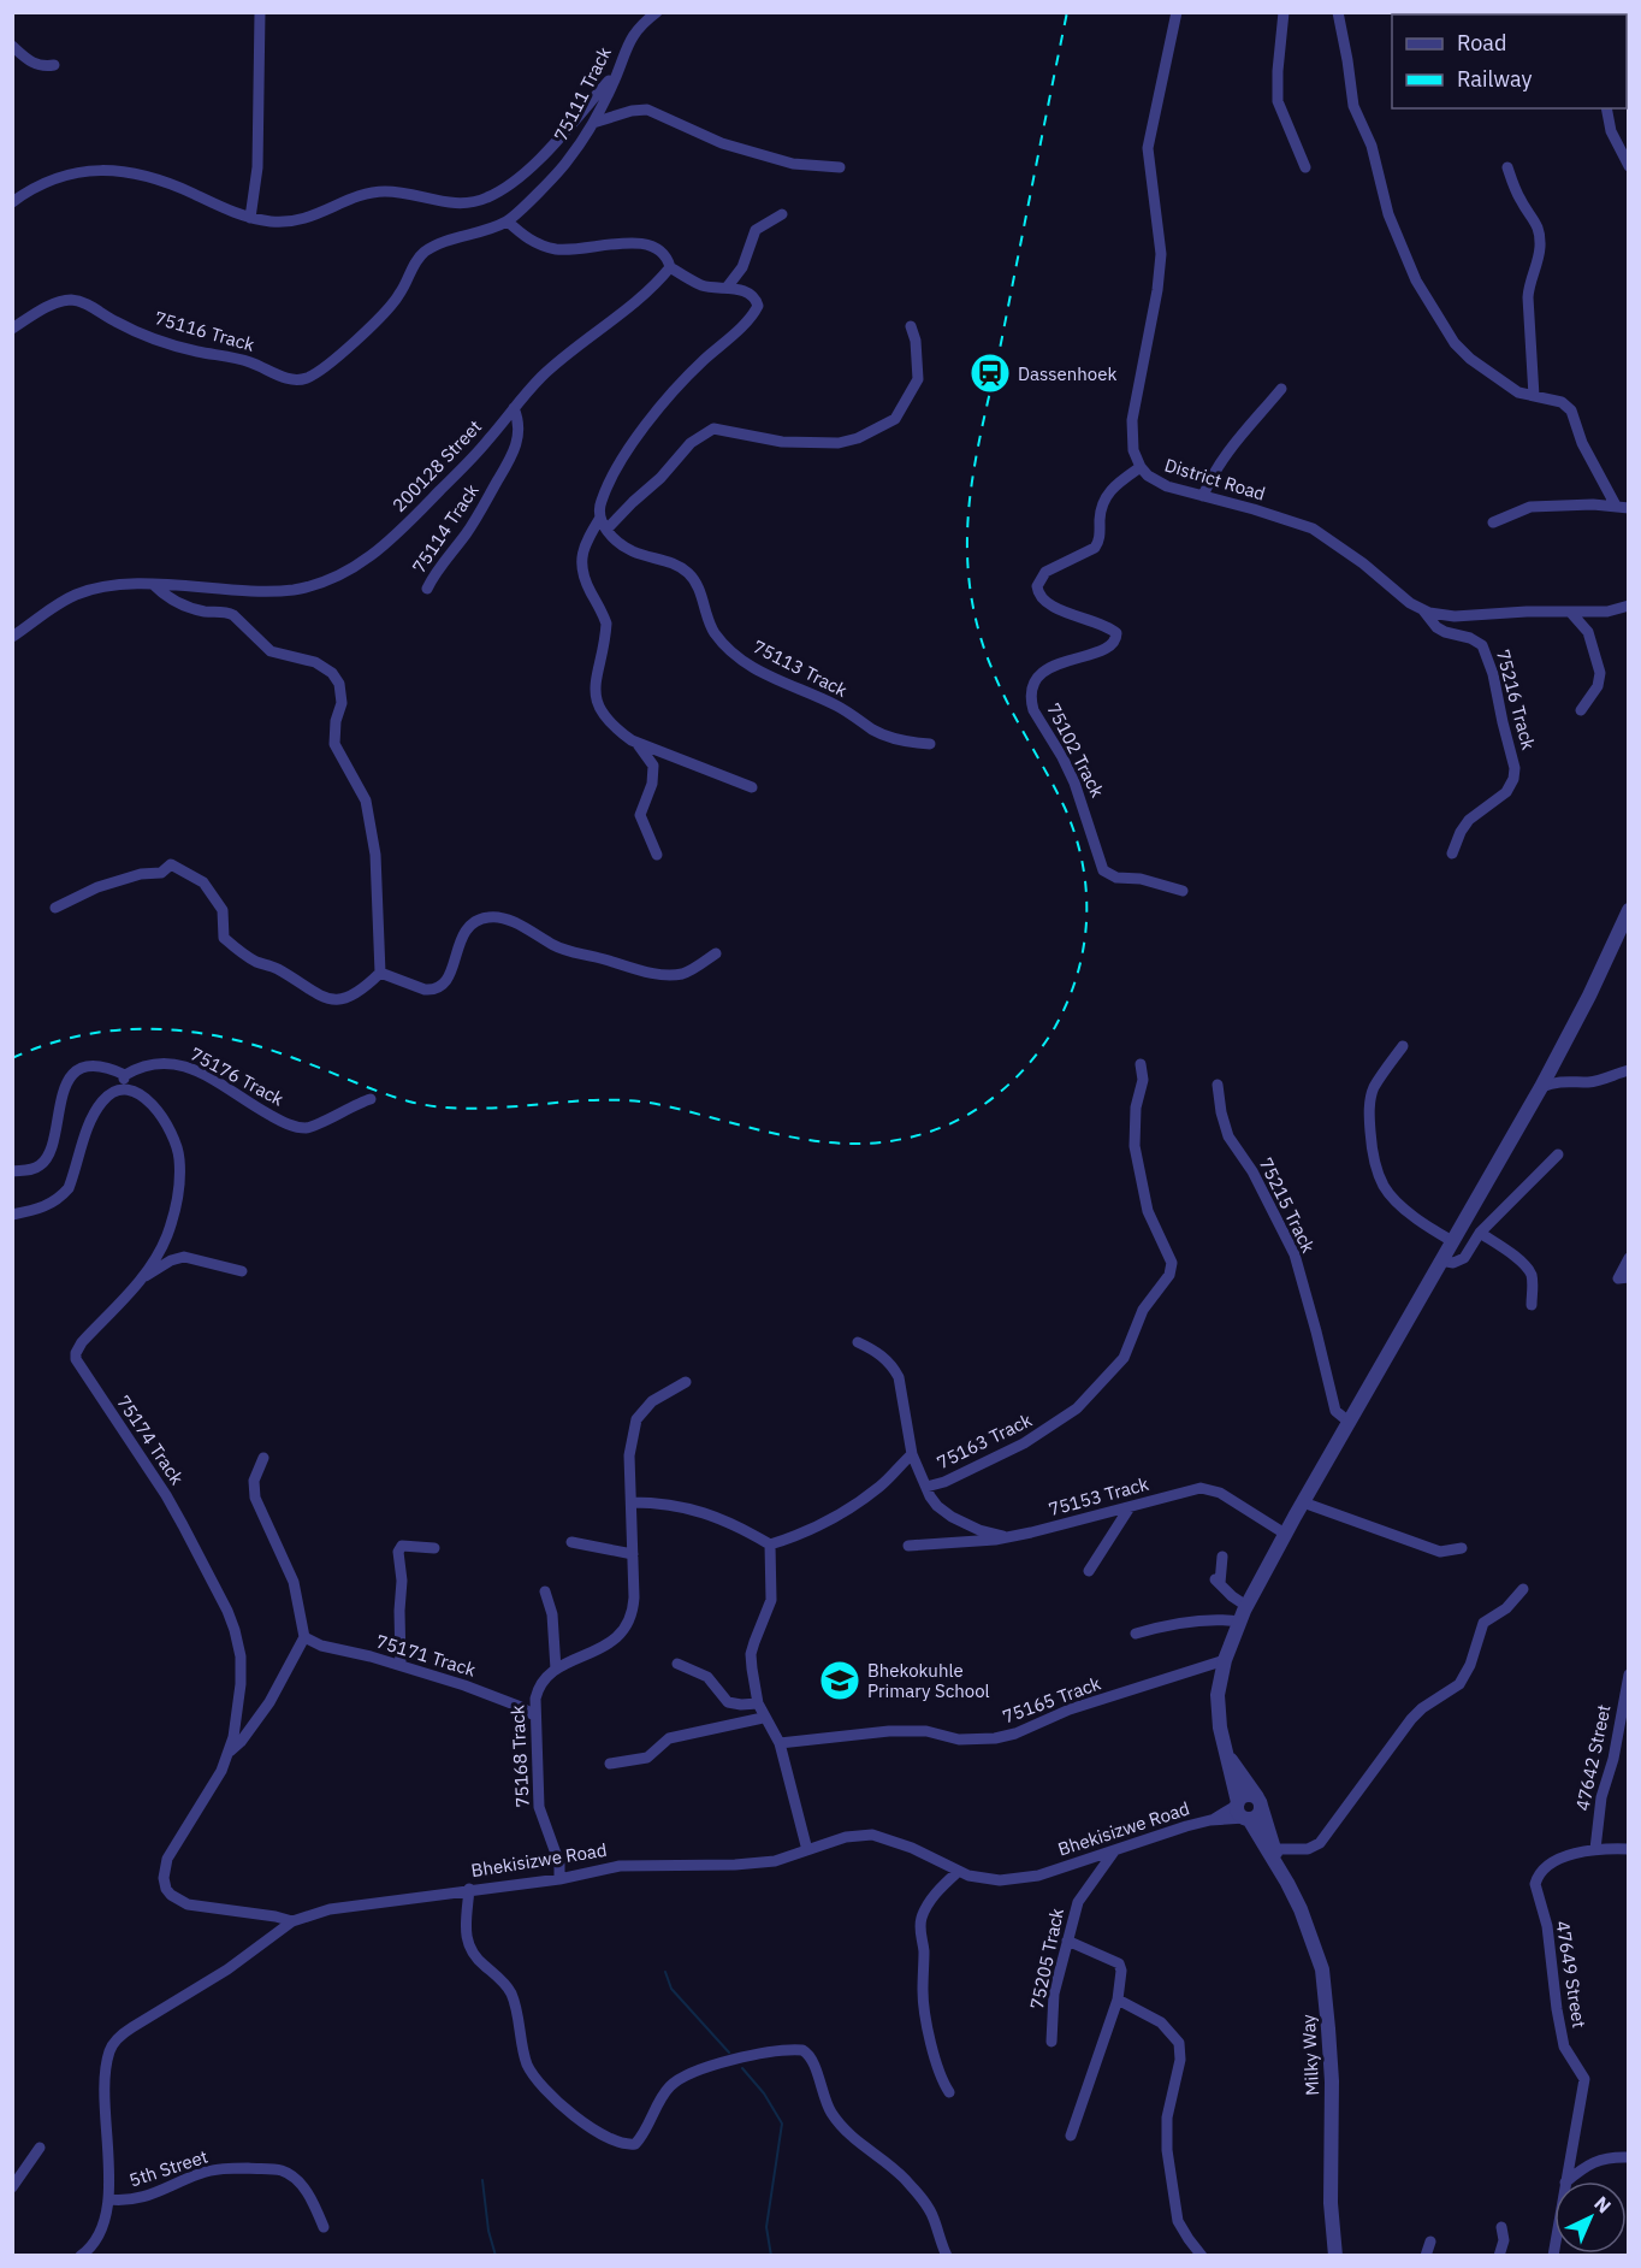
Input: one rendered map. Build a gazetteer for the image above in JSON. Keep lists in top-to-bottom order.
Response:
{
  "streets": {
    "street": [
      "75111 Track",
      "75116 Track",
      "200128 Street",
      "District Road",
      "75114 Track",
      "75113 Track",
      "75216 Track",
      "75102 Track",
      "75176 Track",
      "75215 Track",
      "75174 Track",
      "75163 Track",
      "75153 Track",
      "75171 Track",
      "75165 Track",
      "75168 Track",
      "47642 Street",
      "Bhekisizwe Road",
      "75205 Track",
      "47649 Street",
      "Milky Way",
      "5th Street"
    ]
  },
  "crossings": [
    ["75111 Track", "75116 Track"],
    ["200128 Street", "75114 Track"],
    ["District Road", "75216 Track"],
    ["District Road", "75102 Track"],
    ["75215 Track", "Milky Way"],
    ["75174 Track", "Bhekisizwe Road"],
    ["75163 Track", "75153 Track"],
    ["75153 Track", "Milky Way"],
    ["75171 Track", "75168 Track"],
    ["75165 Track", "Milky Way"],
    ["75168 Track", "Bhekisizwe Road"],
    ["47642 Street", "47649 Street"],
    ["Bhekisizwe Road", "75205 Track"],
    ["Bhekisizwe Road", "Milky Way"],
    ["Bhekisizwe Road", "5th Street"]
  ],
  "places": {
    "station": ["Dassenhoek"],
    "school or university": ["Bhekokuhle Primary School"]
  },
  "legend": ["Road", "Railway"],
  "north": "top right"
}
